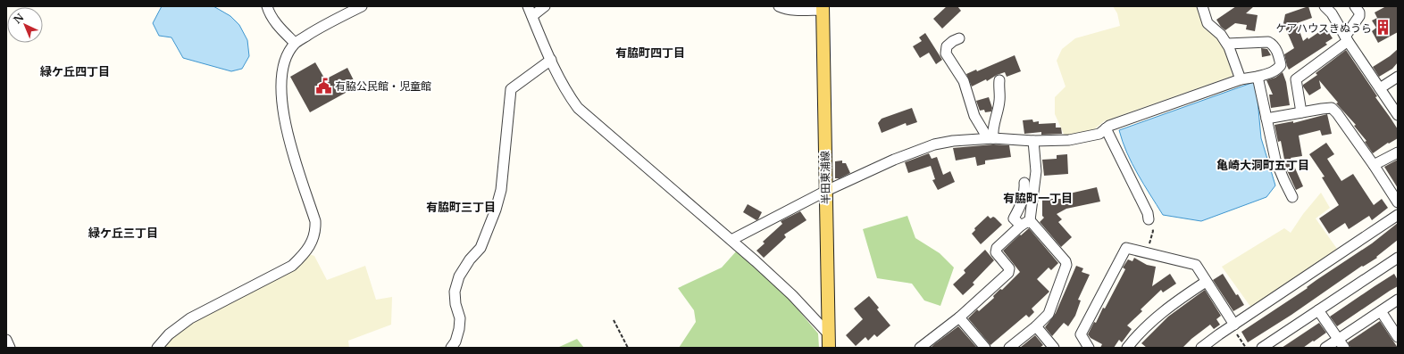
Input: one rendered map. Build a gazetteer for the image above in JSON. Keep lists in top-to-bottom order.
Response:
{
  "streets": {
    "main road": ["半田東浦線"]
  },
  "districts": [
    "有脇町四丁目",
    "緑ケ丘四丁目",
    "亀崎大洞町五丁目",
    "有脇町一丁目",
    "有脇町三丁目",
    "緑ケ丘三丁目"
  ],
  "places": {
    "building": ["ケアハウスきぬうら"],
    "public building": ["有脇公民館・児童館"]
  },
  "north": "top left"
}
